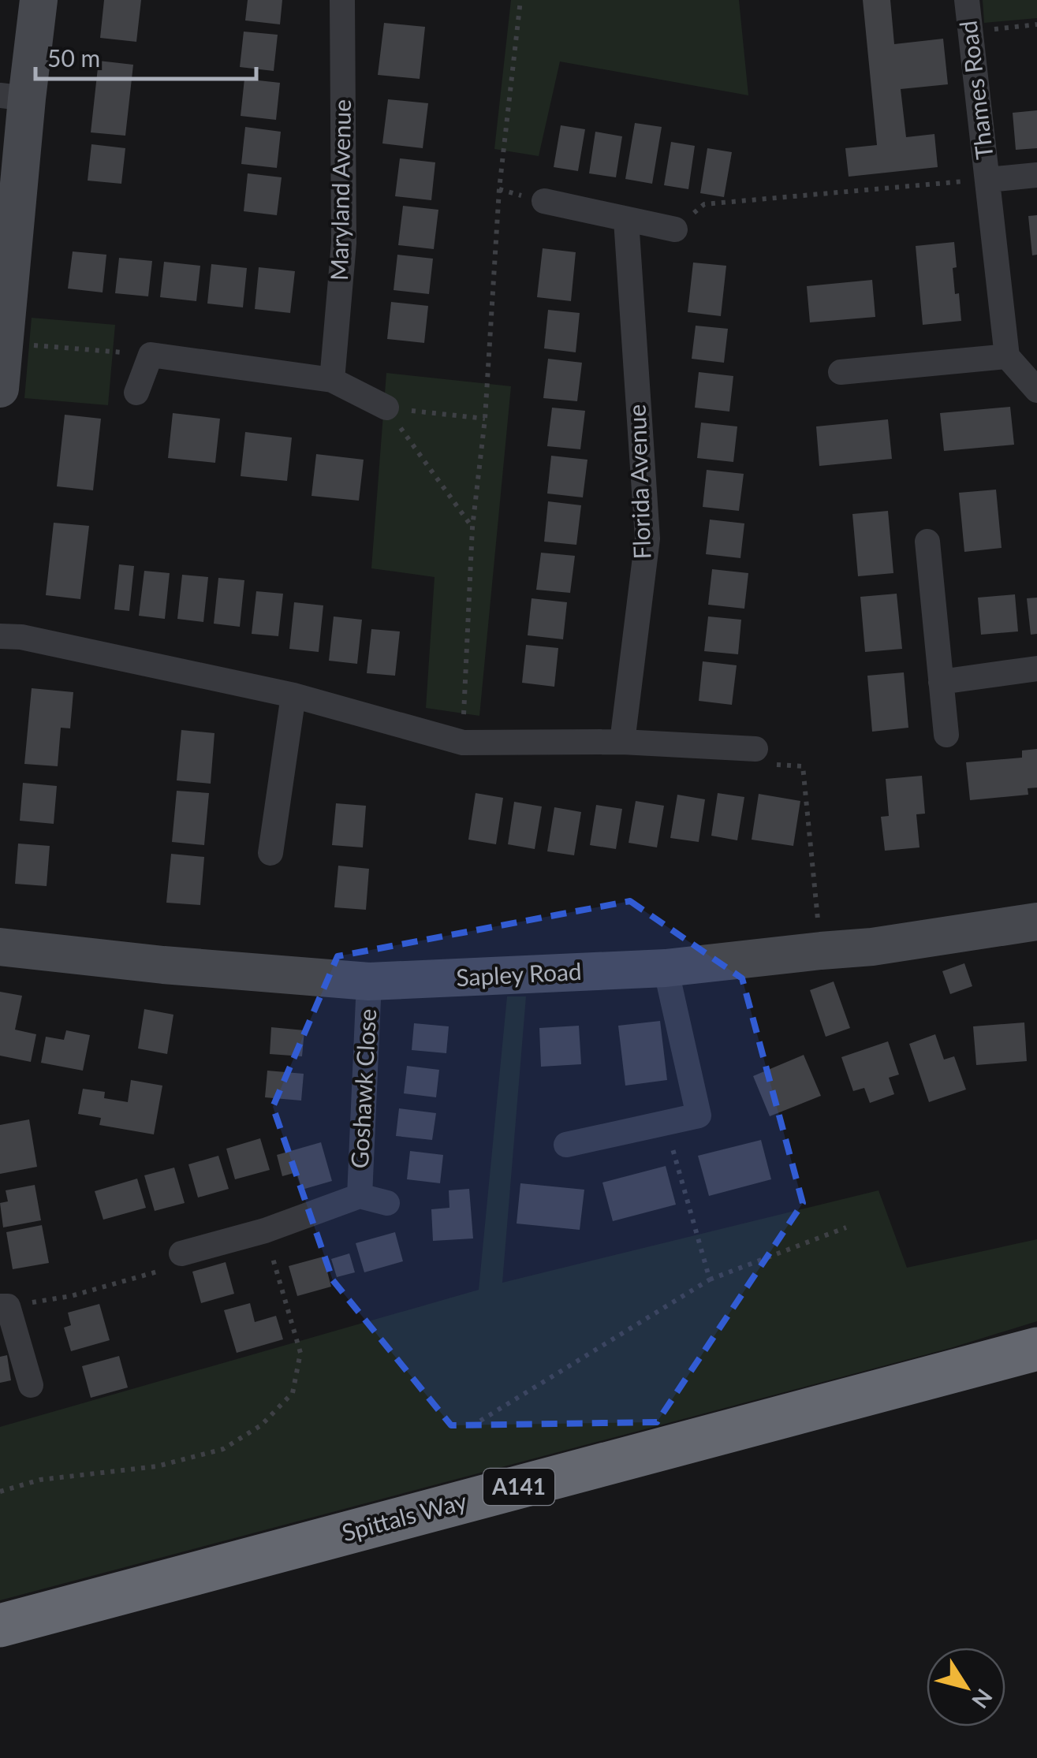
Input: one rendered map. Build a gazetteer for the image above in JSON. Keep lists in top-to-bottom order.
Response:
{
  "streets": {
    "highway": ["A141", "Spittals Way"],
    "street": [
      "Thames Road",
      "Maryland Avenue",
      "Florida Avenue",
      "Sapley Road",
      "Goshawk Close"
    ]
  },
  "crossings": [
    ["Sapley Road", "Goshawk Close"]
  ],
  "scale_bar": "50 m",
  "north": "bottom right"
}
